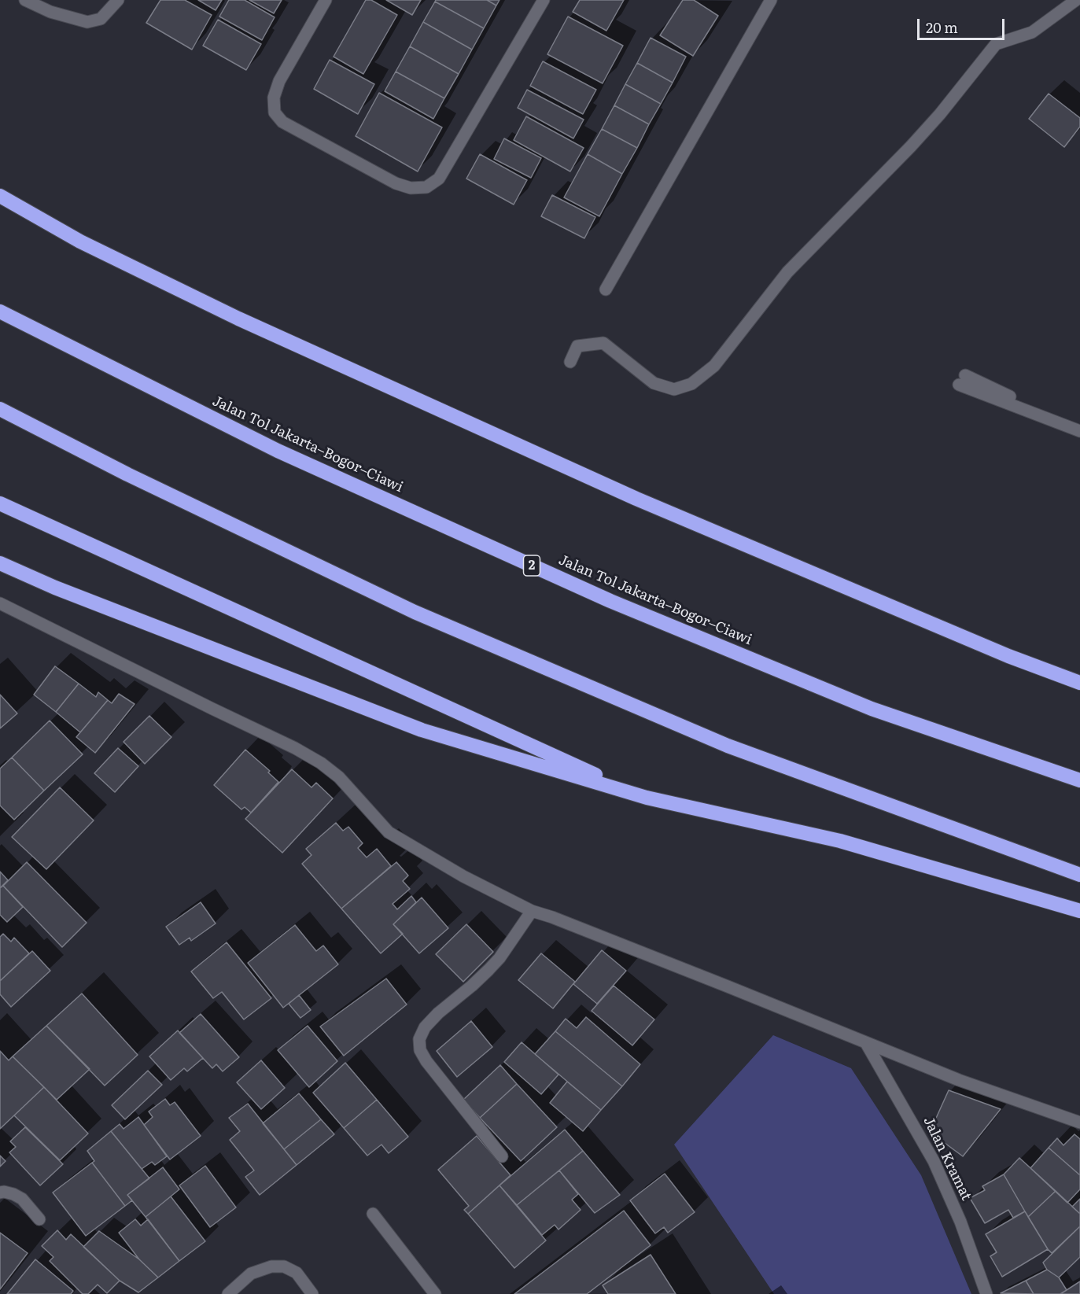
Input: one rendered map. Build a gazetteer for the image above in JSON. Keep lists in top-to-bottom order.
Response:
{
  "streets": {
    "highway": ["Jalan Tol Jakarta–Bogor–Ciawi", "2"],
    "street": ["Jalan Kramat"]
  },
  "scale_bar": "20 m"
}
